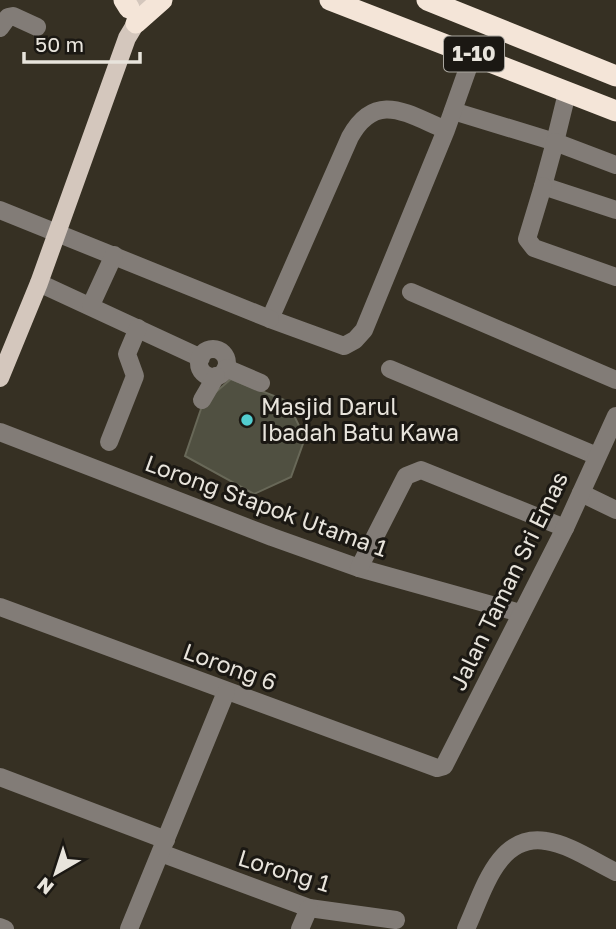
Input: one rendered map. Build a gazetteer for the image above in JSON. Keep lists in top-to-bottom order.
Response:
{
  "streets": {
    "highway": ["1-10"],
    "street": [
      "Lorong Stapok Utama 1",
      "Jalan Taman Sri Emas",
      "Lorong 6",
      "Lorong 1"
    ]
  },
  "crossings": [
    ["Lorong Stapok Utama 1", "Jalan Taman Sri Emas"],
    ["Jalan Taman Sri Emas", "Lorong 6"]
  ],
  "places": ["Masjid Darul Ibadah Batu Kawa"],
  "scale_bar": "50 m",
  "north": "bottom left"
}
